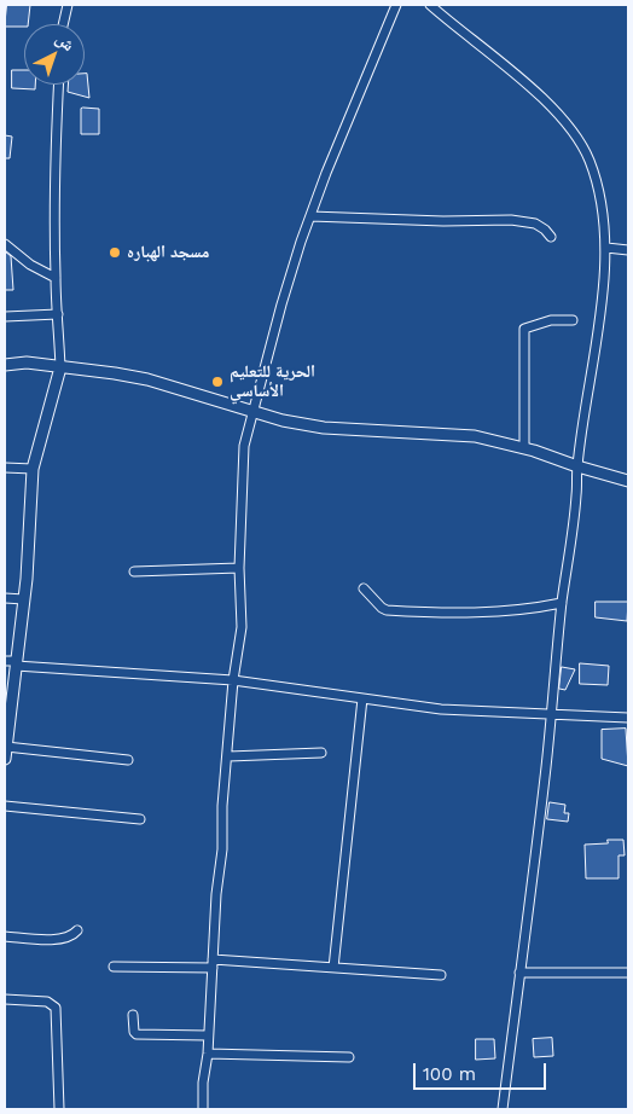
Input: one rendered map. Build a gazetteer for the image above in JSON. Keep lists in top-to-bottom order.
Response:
{
  "places": ["مسجد الهباره", "الحرية للتعليم الأساسي"],
  "scale_bar": "100 m",
  "north": "top right"
}
